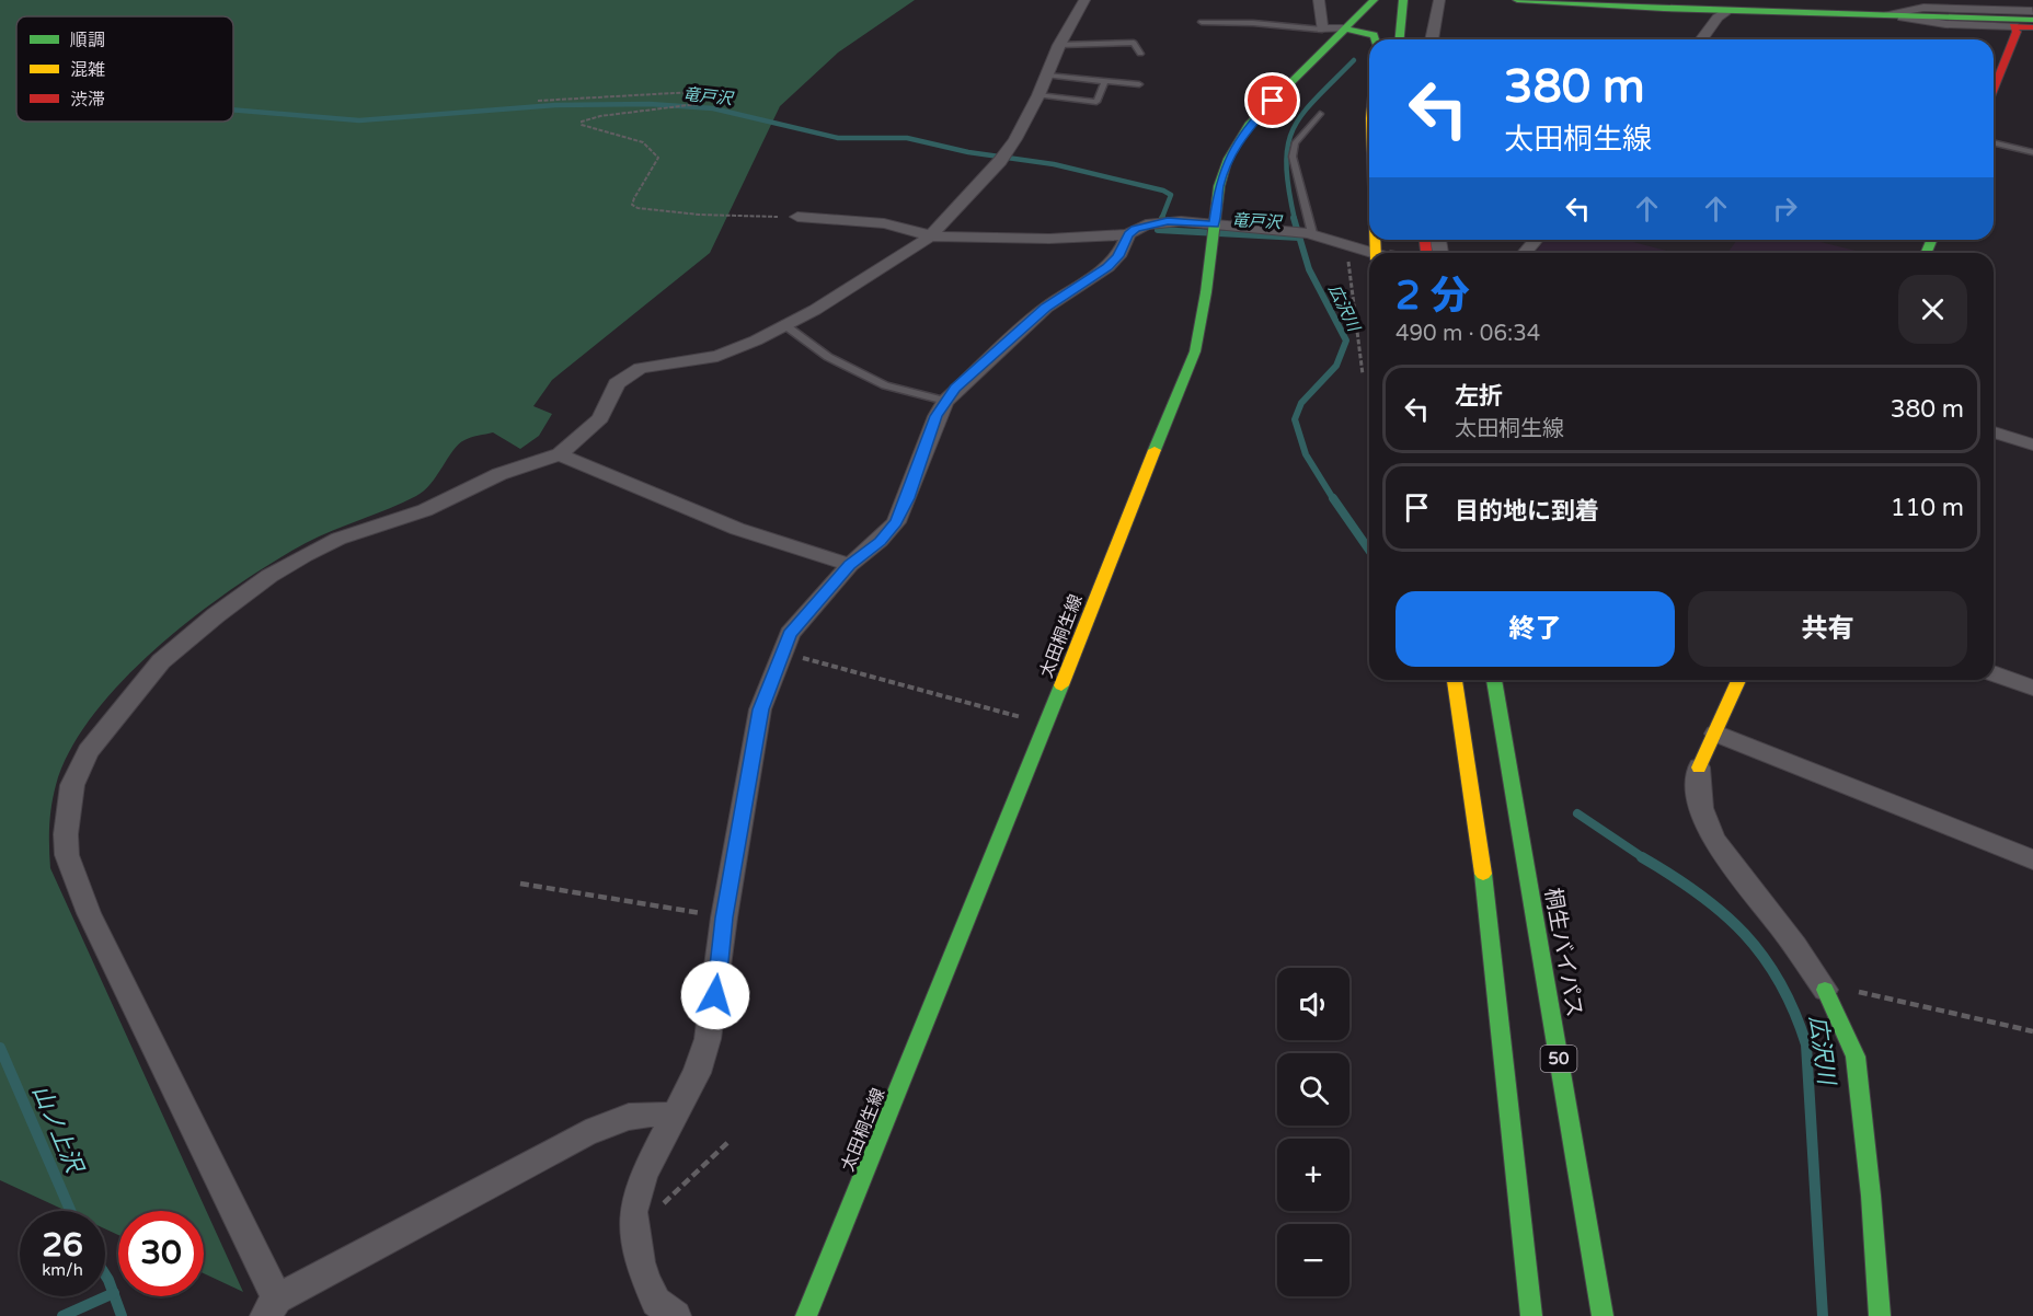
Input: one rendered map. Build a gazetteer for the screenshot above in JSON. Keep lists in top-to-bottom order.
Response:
{
  "streets": {
    "main road": ["太田桐生線", "桐生バイパス", "50"]
  },
  "crossings": [
    ["桐生バイパス", "50"]
  ],
  "water": ["竜戸沢", "広沢川", "山ノ上沢"],
  "legend": ["順調", "混雑", "渋滞"],
  "page": {
    "turn": ["380 m", "太田桐生線"],
    "heading": ["2 分", "490 m · 06:34"],
    "list": [
      {
        "name": "左折",
        "note": "太田桐生線",
        "value": "380 m"
      },
      {
        "name": "目的地に到着",
        "value": "110 m"
      }
    ],
    "buttons": ["終了", "共有"],
    "map_buttons": ["+", "−"],
    "speed": "26 km/h",
    "limit": "30"
  }
}
